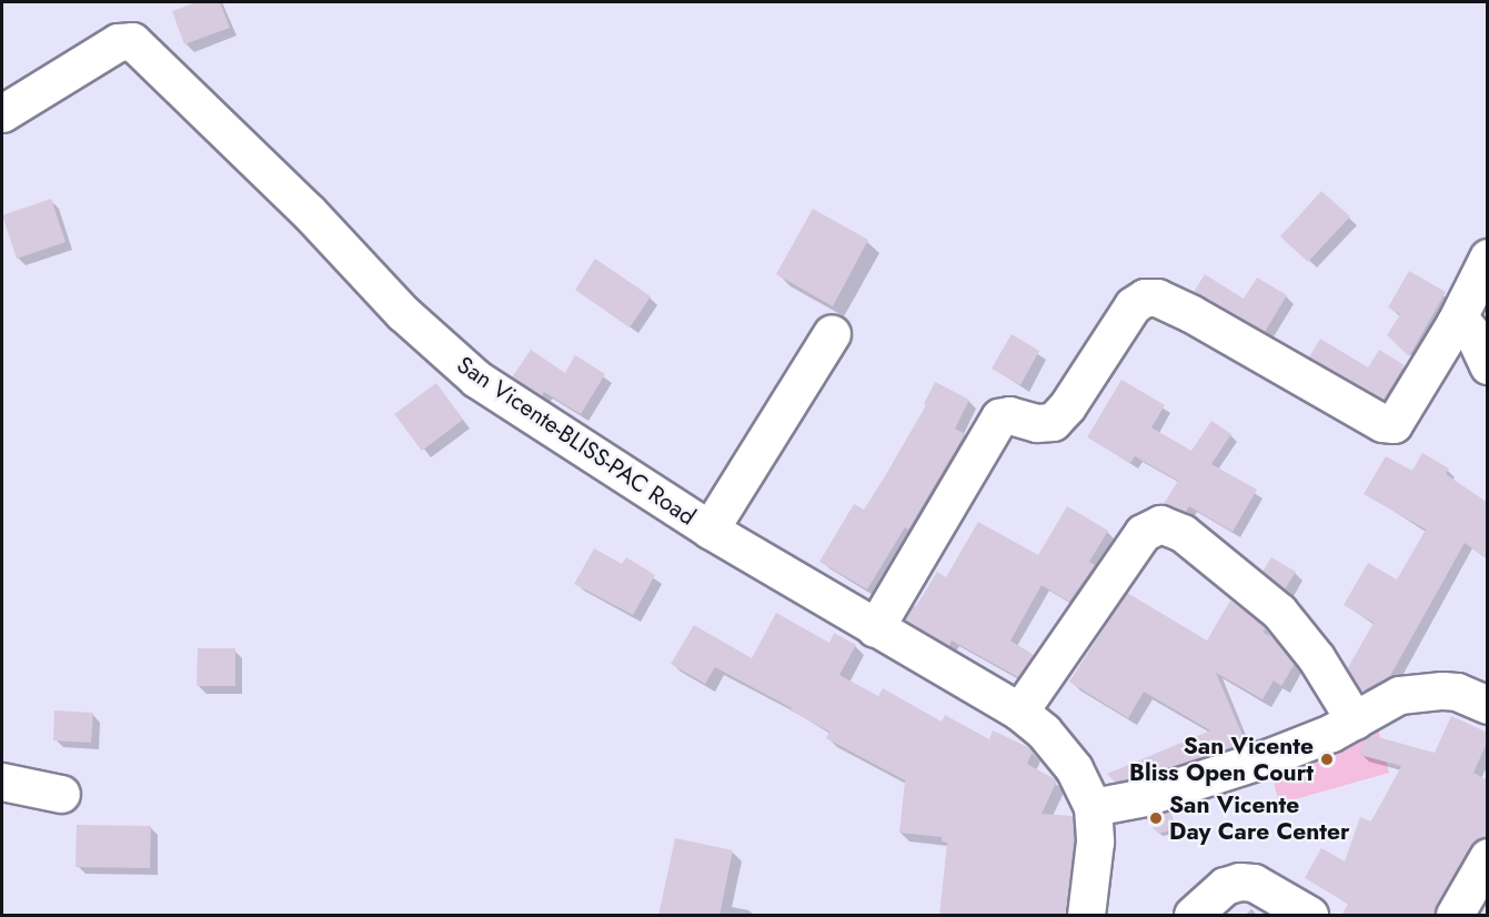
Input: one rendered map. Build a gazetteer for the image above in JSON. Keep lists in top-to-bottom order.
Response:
{
  "streets": {
    "street": ["San Vicente-BLISS-PAC Road"]
  },
  "places": ["San Vicente Bliss Open Court", "San Vicente Day Care Center"]
}
